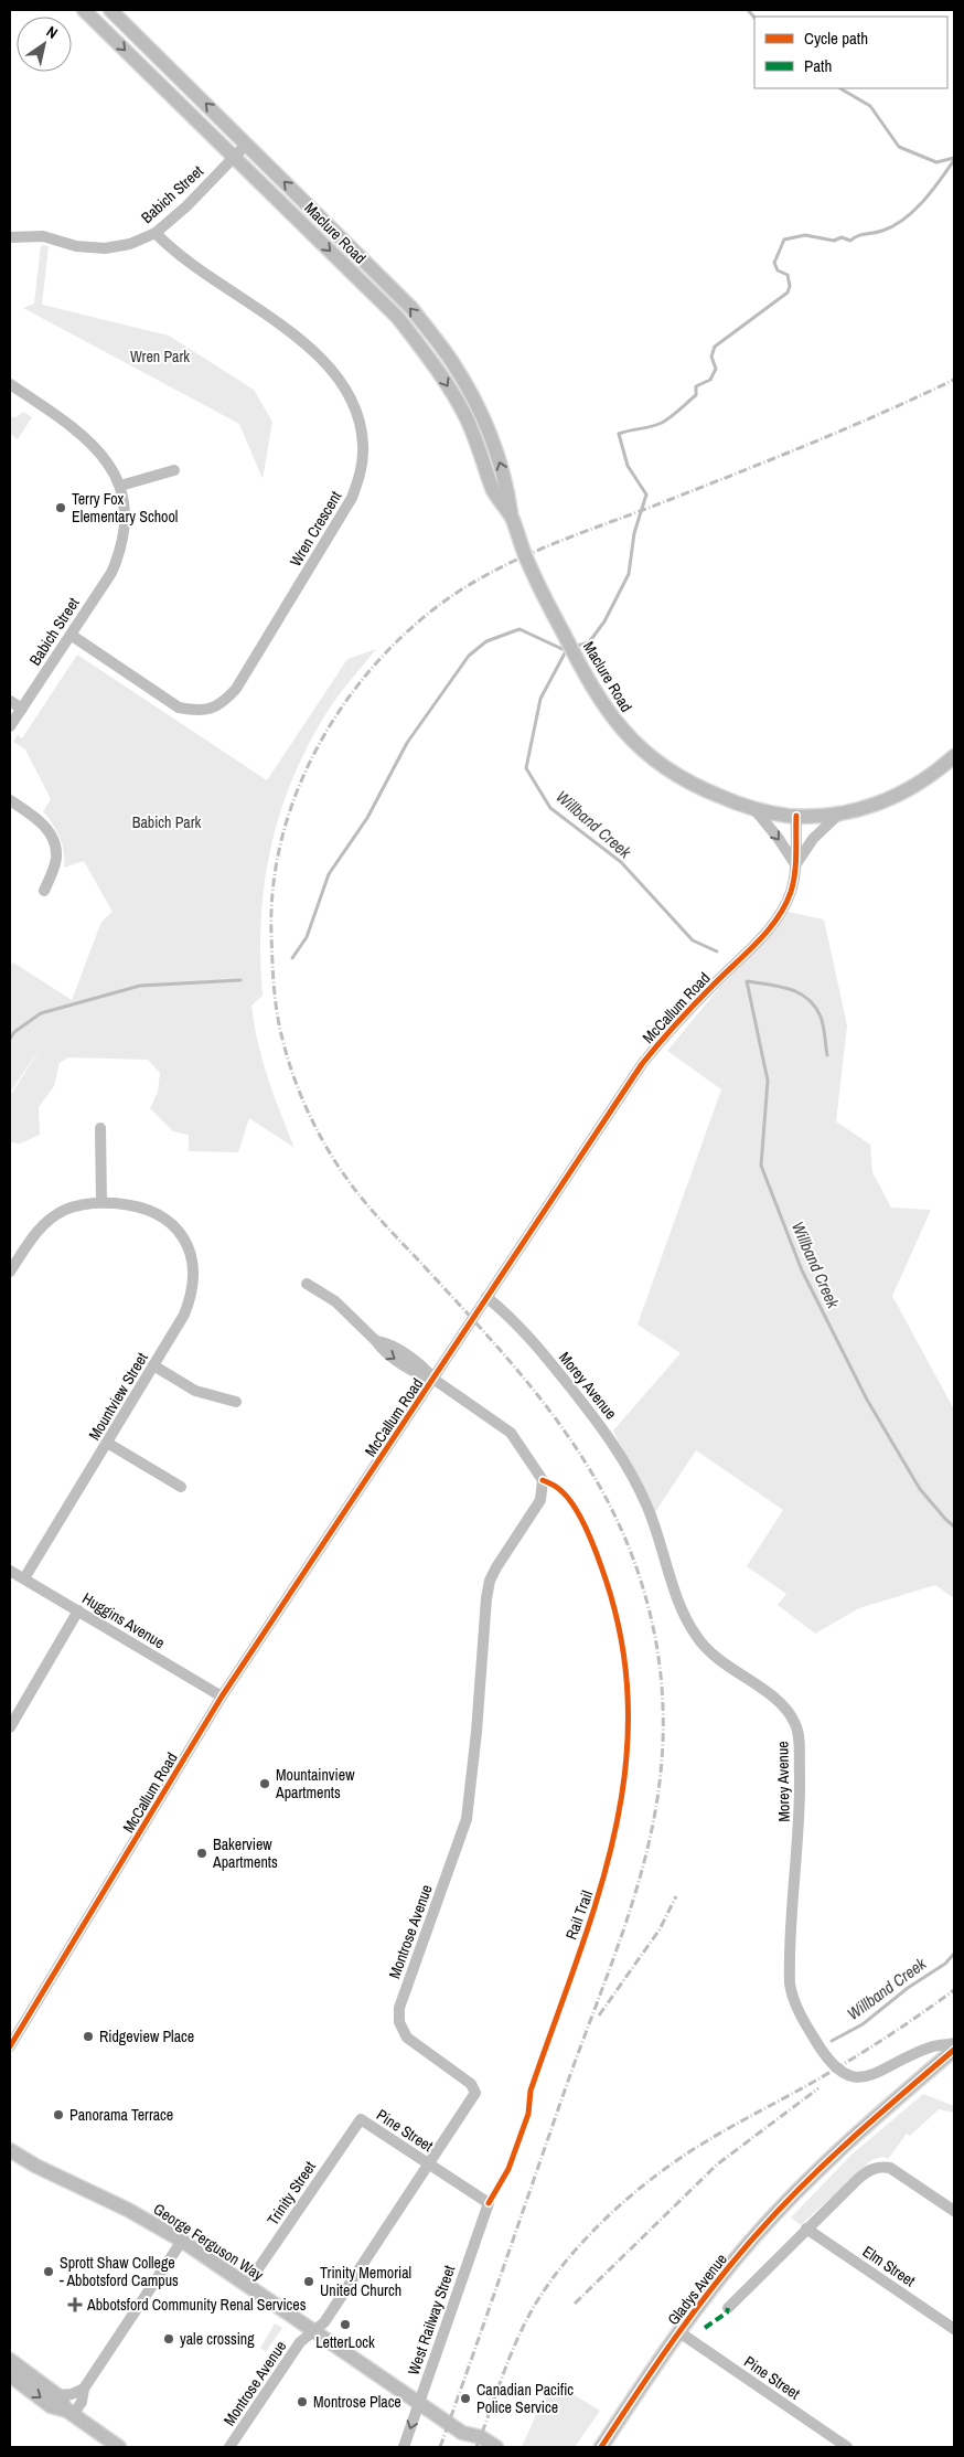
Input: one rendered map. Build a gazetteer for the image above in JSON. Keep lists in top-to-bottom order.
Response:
{
  "streets": {
    "main road": ["Maclure Road", "George Ferguson Way", "Gladys Avenue"],
    "street": [
      "Babich Street",
      "Wren Crescent",
      "McCallum Road",
      "Morey Avenue",
      "Mountview Street",
      "Huggins Avenue",
      "Montrose Avenue",
      "Pine Street",
      "Trinity Street",
      "Elm Street",
      "West Railway Street"
    ],
    "cycle path": ["Rail Trail"]
  },
  "crossings": [
    ["Babich Street", "Maclure Road"],
    ["Babich Street", "Wren Crescent"],
    ["Maclure Road", "McCallum Road"],
    ["McCallum Road", "Morey Avenue"],
    ["McCallum Road", "Huggins Avenue"],
    ["McCallum Road", "Montrose Avenue"],
    ["Mountview Street", "Huggins Avenue"],
    ["Montrose Avenue", "Pine Street"],
    ["Montrose Avenue", "George Ferguson Way"],
    ["Pine Street", "Trinity Street"],
    ["Pine Street", "Gladys Avenue"],
    ["Pine Street", "West Railway Street"],
    ["Trinity Street", "George Ferguson Way"],
    ["George Ferguson Way", "West Railway Street"]
  ],
  "water": ["Willband Creek"],
  "parks": ["Wren Park", "Babich Park"],
  "places": {
    "other": [
      "Terry Fox Elementary School",
      "Mountainview Apartments",
      "Bakerview Apartments",
      "Ridgeview Place",
      "Panorama Terrace",
      "Sprott Shaw College - Abbotsford Campus",
      "Trinity Memorial United Church",
      "LetterLock",
      "yale crossing",
      "Canadian Pacific Police Service",
      "Montrose Place"
    ],
    "health": ["Abbotsford Community Renal Services"]
  },
  "legend": ["Cycle path", "Path"],
  "north": "top right"
}
